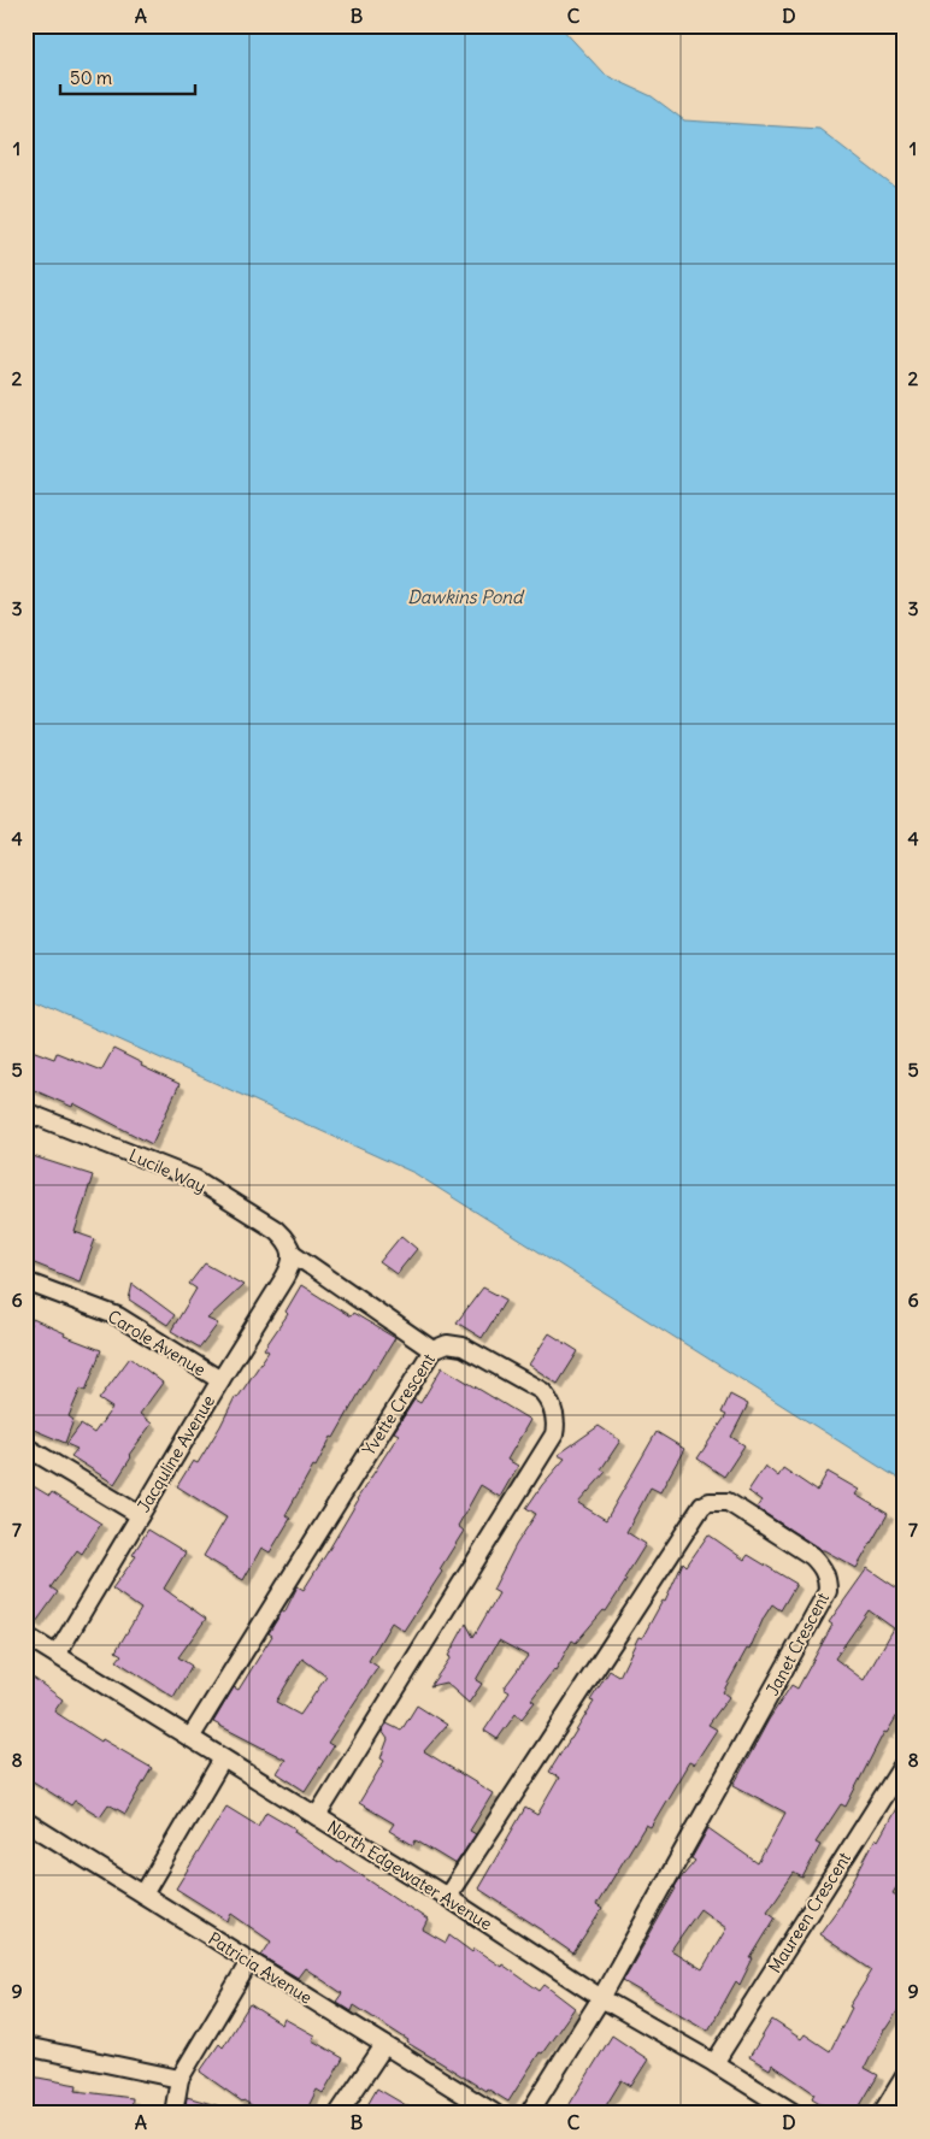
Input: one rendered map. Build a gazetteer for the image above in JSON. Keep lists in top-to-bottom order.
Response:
{
  "streets": {
    "street": [
      "Lucile Way",
      "Carole Avenue",
      "Yvette Crescent",
      "Jacquline Avenue",
      "Janet Crescent",
      "North Edgewater Avenue",
      "Maureen Crescent",
      "Patricia Avenue"
    ]
  },
  "crossings": [
    ["Lucile Way", "Yvette Crescent"],
    ["Lucile Way", "Jacquline Avenue"],
    ["Carole Avenue", "Jacquline Avenue"],
    ["Yvette Crescent", "North Edgewater Avenue"],
    ["Jacquline Avenue", "North Edgewater Avenue"],
    ["Janet Crescent", "North Edgewater Avenue"],
    ["North Edgewater Avenue", "Maureen Crescent"]
  ],
  "water": ["Dawkins Pond"],
  "scale_bar": "50 m",
  "grid": {
    "columns": [
      "A",
      "B",
      "C",
      "D"
    ],
    "rows": [
      "1",
      "2",
      "3",
      "4",
      "5",
      "6",
      "7",
      "8",
      "9"
    ]
  }
}
